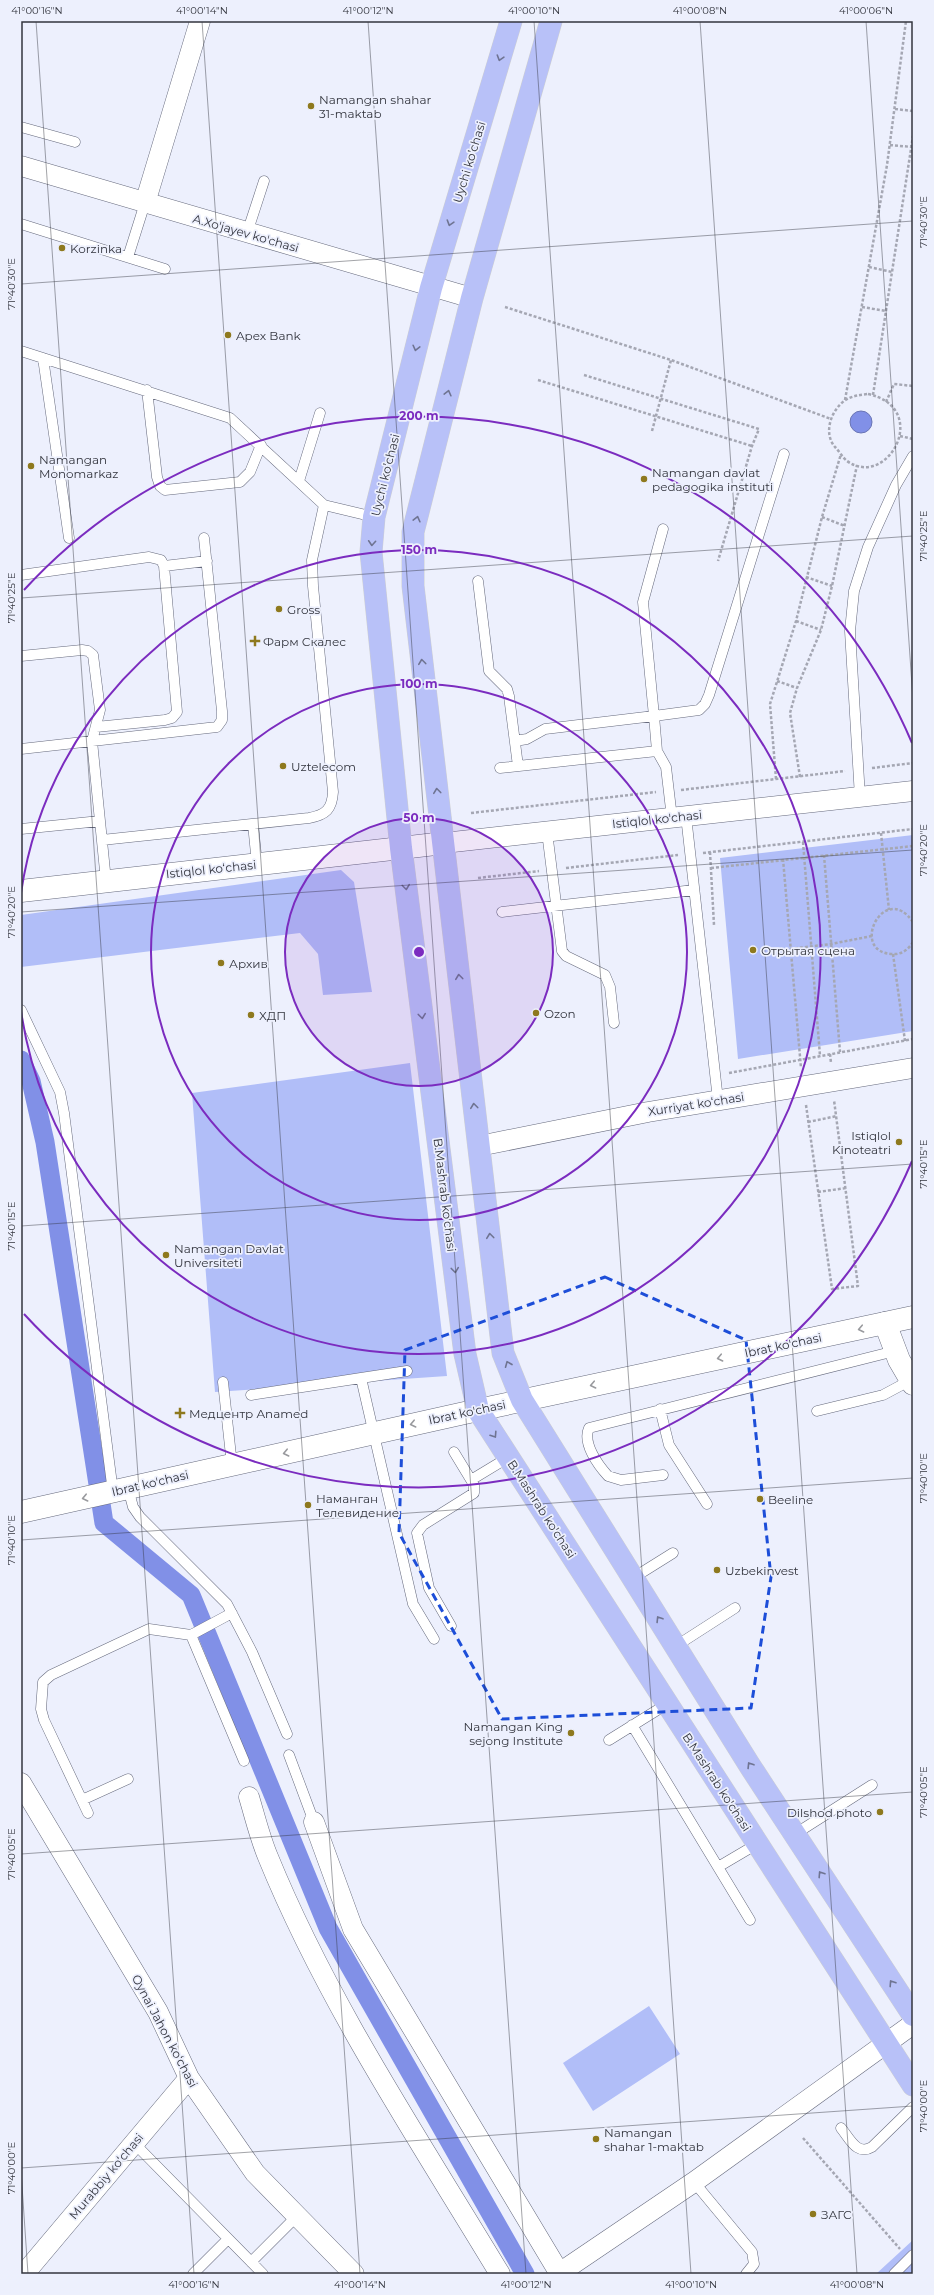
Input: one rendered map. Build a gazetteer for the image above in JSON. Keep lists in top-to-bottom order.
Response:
{
  "streets": {
    "main road": [
      "Uychi ko’chasi",
      "Istiqlol ko'chasi",
      "Istiqlol koʻchasi",
      "B.Mashrab ko'chasi",
      "Ibrat ko'chasi"
    ],
    "street": [
      "A.Xo'jayev ko'chasi",
      "Xurriyat ko‘chasi",
      "Oynai Jahon ko‘chasi",
      "Murabbiy ko‘chasi"
    ]
  },
  "crossings": [
    ["Uychi ko’chasi", "A.Xo'jayev ko'chasi"],
    ["Uychi ko’chasi", "Istiqlol ko'chasi"],
    ["Uychi ko’chasi", "Istiqlol koʻchasi"],
    ["Uychi ko’chasi", "B.Mashrab ko'chasi"],
    ["Istiqlol ko'chasi", "Istiqlol koʻchasi"],
    ["Istiqlol ko'chasi", "B.Mashrab ko'chasi"],
    ["Istiqlol koʻchasi", "B.Mashrab ko'chasi"],
    ["B.Mashrab ko'chasi", "Ibrat ko'chasi"],
    ["Oynai Jahon ko‘chasi", "Murabbiy ko‘chasi"]
  ],
  "one_way": ["Ibrat ko'chasi"],
  "places": {
    "other": [
      "Namangan shahar 31-maktab",
      "Korzinka",
      "Apex Bank",
      "Namangan Monomarkaz",
      "Namangan davlat pedagogika instituti",
      "Gross",
      "Uztelecom",
      "Отрытая сцена",
      "Архив",
      "Ozon",
      "ХДП",
      "Istiqlol Kinoteatri",
      "Namangan Davlat Universiteti",
      "Beeline",
      "Наманган Телевидение",
      "Uzbekinvest",
      "Namangan King sejong Institute",
      "Dilshod photo",
      "Namangan shahar 1-maktab",
      "ЗАГС"
    ],
    "health": ["Фарм Скалес", "Медцентр Anamed"]
  },
  "coordinates": [
    "41°00'16\"N",
    "41°00'14\"N",
    "41°00'12\"N",
    "41°00'10\"N",
    "41°00'08\"N",
    "41°00'06\"N",
    "71°40'30\"E",
    "71°40'25\"E",
    "71°40'20\"E",
    "71°40'15\"E",
    "71°40'10\"E",
    "71°40'05\"E",
    "71°40'00\"E"
  ],
  "rings": [
    "200 m",
    "150 m",
    "100 m",
    "50 m"
  ]
}
